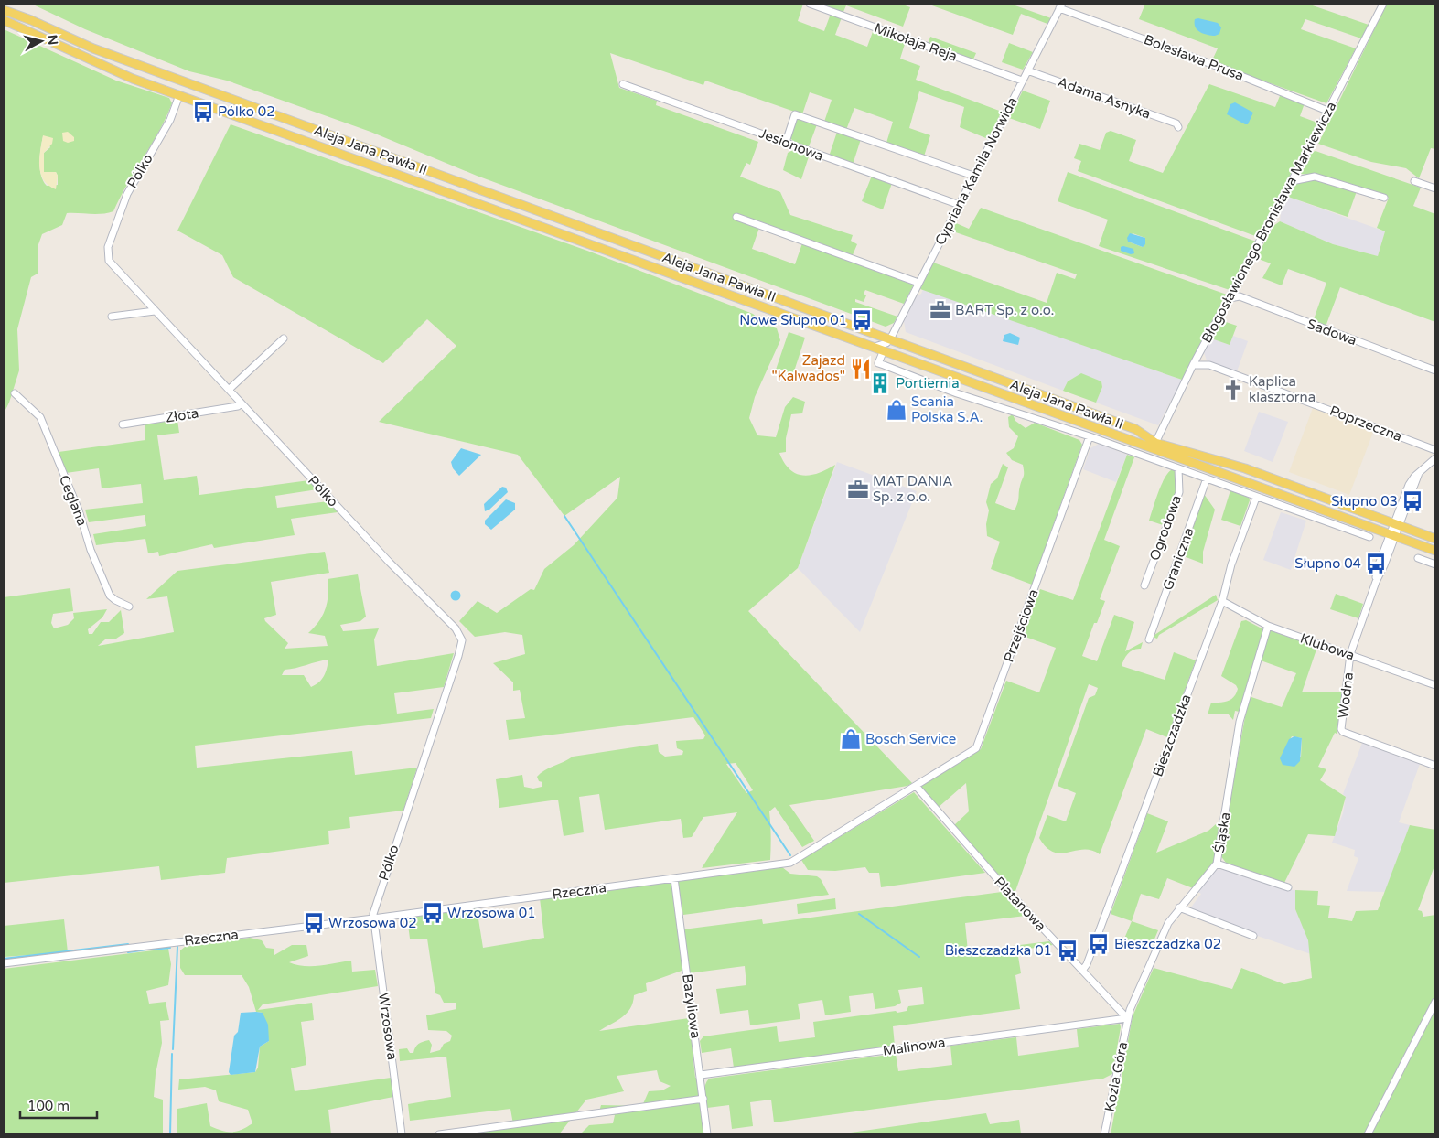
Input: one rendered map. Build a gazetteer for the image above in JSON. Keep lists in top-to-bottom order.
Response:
{
  "streets": {
    "main road": ["Aleja Jana Pawła II"],
    "street": [
      "Mikołaja Reja",
      "Bolesława Prusa",
      "Adama Asnyka",
      "Jesionowa",
      "Pólko",
      "Cypriana Kamila Norwida",
      "Błogosławionego Bronisława Markiewicza",
      "Sadowa",
      "Złota",
      "Poprzeczna",
      "Ceglana",
      "Ogrodowa",
      "Graniczna",
      "Przejściowa",
      "Klubowa",
      "Wodna",
      "Bieszczadzka",
      "Śląska",
      "Rzeczna",
      "Platanowa",
      "Bazyliowa",
      "Wrzosowa",
      "Malinowa",
      "Kozia Góra"
    ]
  },
  "crossings": [
    ["Mikołaja Reja", "Cypriana Kamila Norwida"],
    ["Bolesława Prusa", "Cypriana Kamila Norwida"],
    ["Bolesława Prusa", "Błogosławionego Bronisława Markiewicza"],
    ["Adama Asnyka", "Cypriana Kamila Norwida"],
    ["Jesionowa", "Cypriana Kamila Norwida"],
    ["Aleja Jana Pawła II", "Pólko"],
    ["Aleja Jana Pawła II", "Cypriana Kamila Norwida"],
    ["Aleja Jana Pawła II", "Błogosławionego Bronisława Markiewicza"],
    ["Aleja Jana Pawła II", "Wodna"],
    ["Pólko", "Złota"],
    ["Pólko", "Rzeczna"],
    ["Pólko", "Wrzosowa"],
    ["Błogosławionego Bronisława Markiewicza", "Sadowa"],
    ["Błogosławionego Bronisława Markiewicza", "Poprzeczna"],
    ["Przejściowa", "Rzeczna"],
    ["Przejściowa", "Platanowa"],
    ["Klubowa", "Wodna"],
    ["Klubowa", "Bieszczadzka"],
    ["Klubowa", "Śląska"],
    ["Bieszczadzka", "Platanowa"],
    ["Śląska", "Platanowa"],
    ["Śląska", "Malinowa"],
    ["Śląska", "Kozia Góra"],
    ["Rzeczna", "Platanowa"],
    ["Rzeczna", "Bazyliowa"],
    ["Rzeczna", "Wrzosowa"],
    ["Platanowa", "Malinowa"],
    ["Platanowa", "Kozia Góra"],
    ["Bazyliowa", "Malinowa"],
    ["Malinowa", "Kozia Góra"]
  ],
  "places": {
    "bus stop": [
      "Pólko 02",
      "Nowe Słupno 01",
      "Słupno 03",
      "Słupno 04",
      "Wrzosowa 01",
      "Wrzosowa 02",
      "Bieszczadzka 02",
      "Bieszczadzka 01"
    ],
    "office": ["BART Sp. z o.o.", "MAT DANIA Sp. z o.o."],
    "restaurant": ["Zajazd \"Kalwados\""],
    "building": ["Portiernia"],
    "church": ["Kaplica klasztorna"],
    "shop": ["Scania Polska S.A.", "Bosch Service"]
  },
  "scale_bar": "100 m",
  "north": "right"
}
